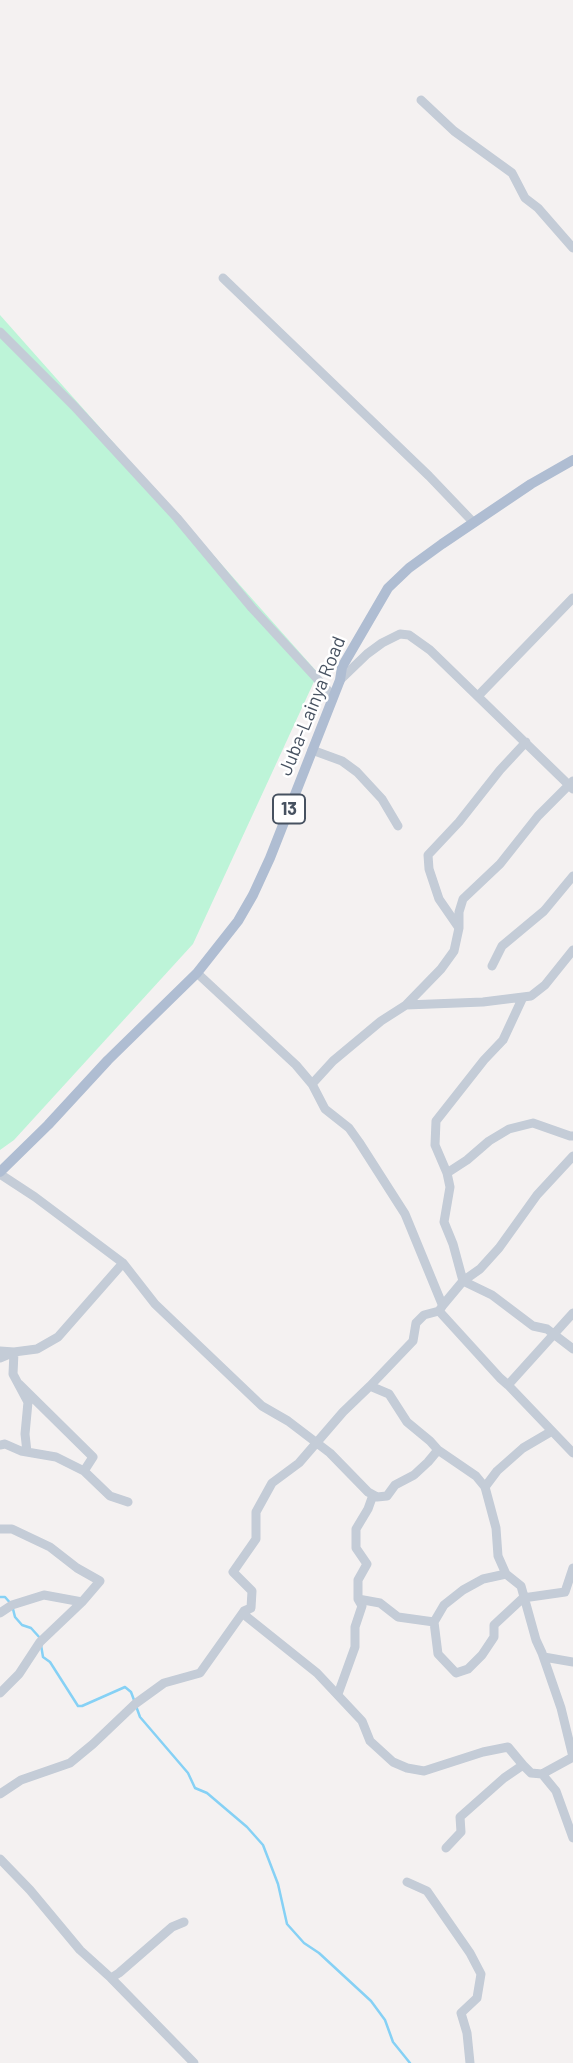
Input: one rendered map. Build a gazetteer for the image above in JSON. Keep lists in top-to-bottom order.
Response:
{
  "streets": {
    "main road": ["Juba-Lainya Road", "13"]
  }
}
